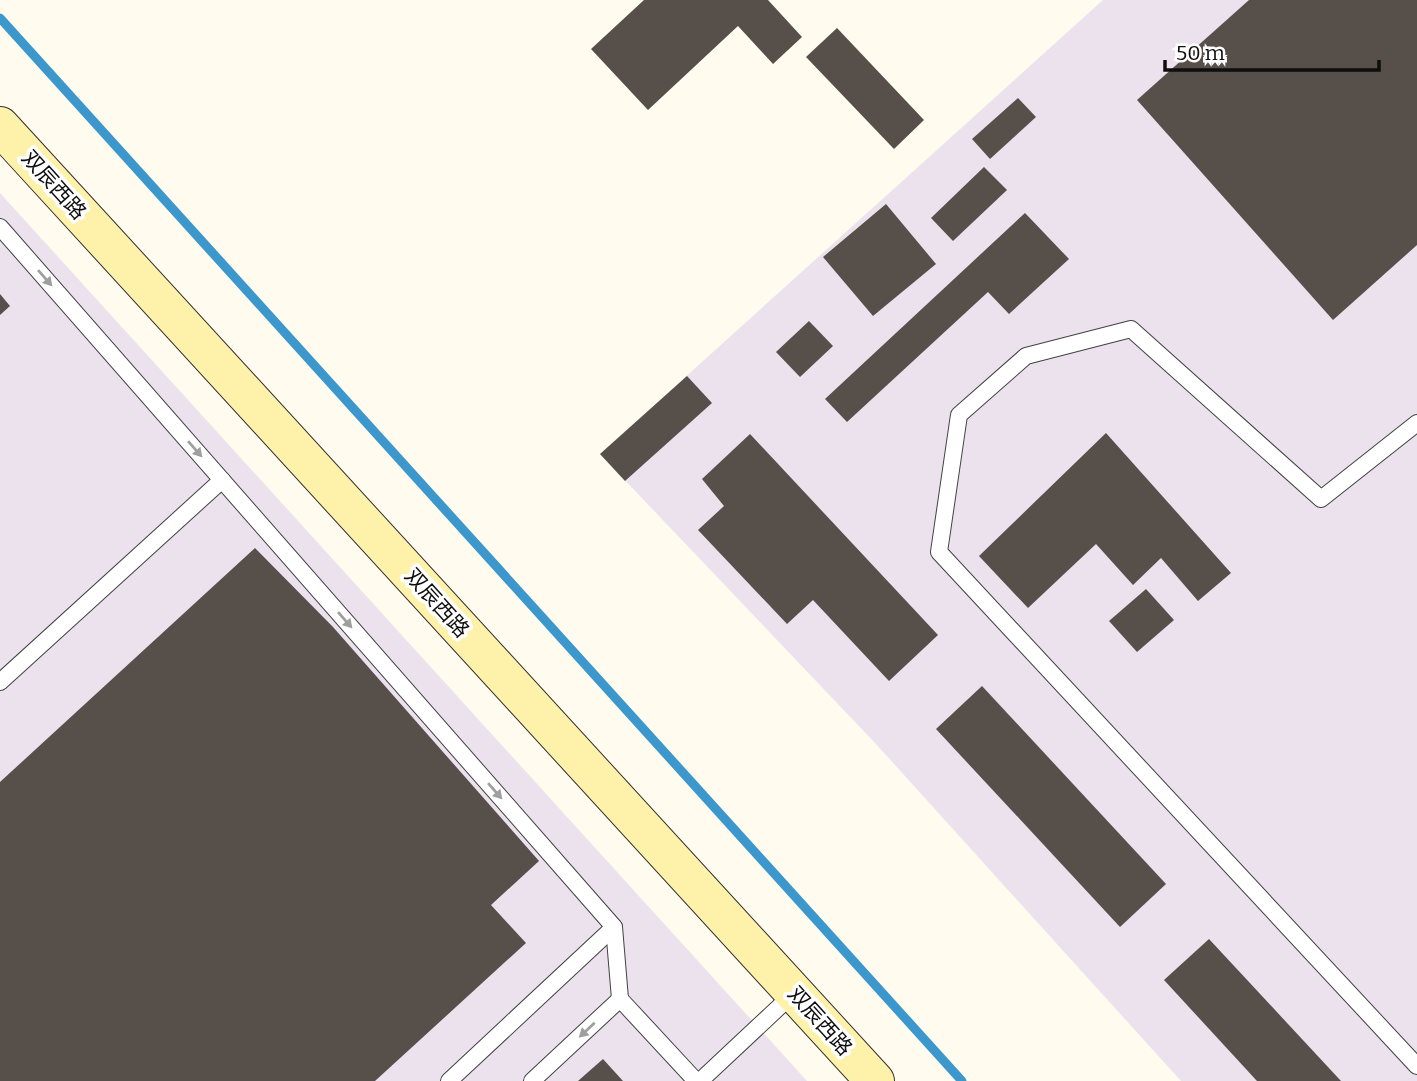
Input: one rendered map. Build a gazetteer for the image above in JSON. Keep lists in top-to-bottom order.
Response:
{
  "streets": {
    "main road": ["双辰西路"]
  },
  "scale_bar": "50 m"
}
